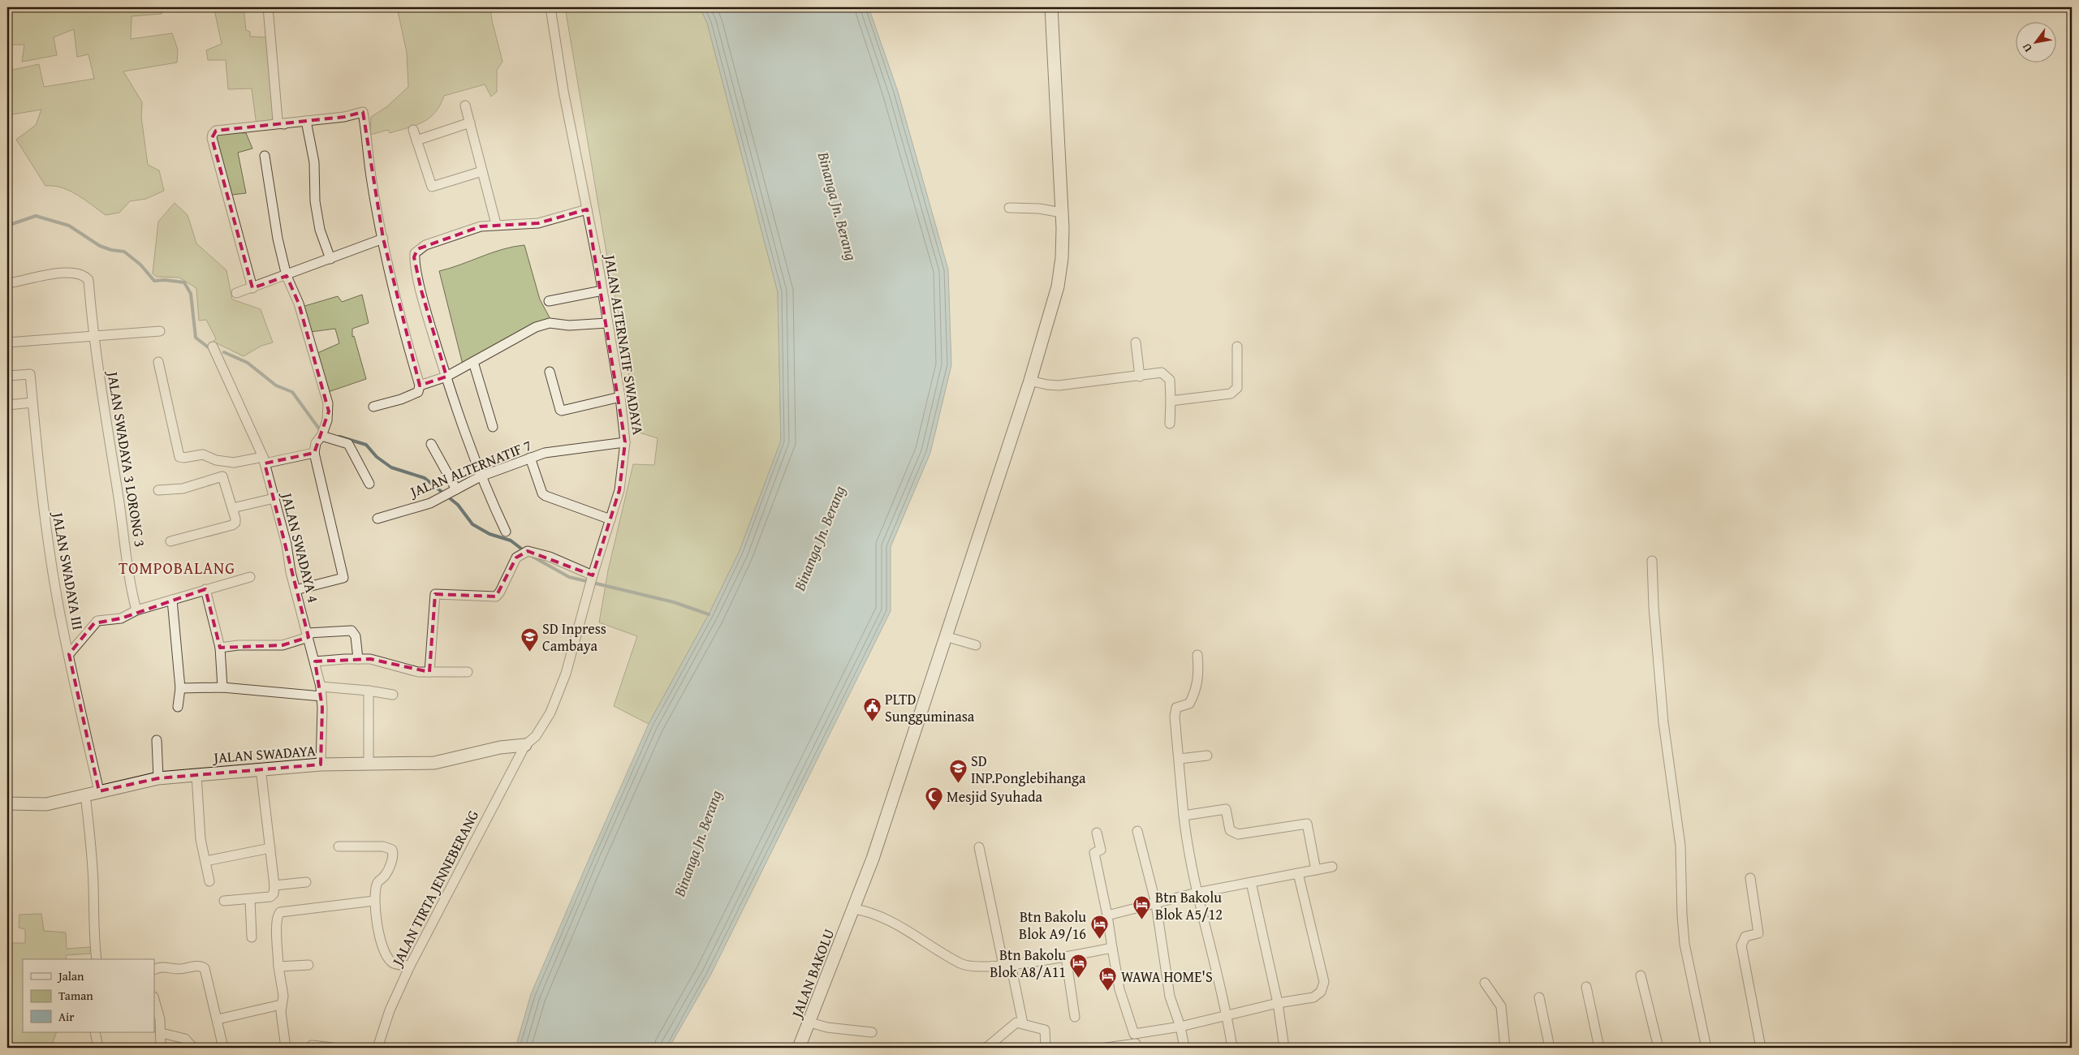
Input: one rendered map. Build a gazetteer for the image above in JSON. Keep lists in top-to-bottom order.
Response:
{
  "streets": {
    "main road": ["JALAN SWADAYA", "JALAN BAKOLU"],
    "street": [
      "JALAN ALTERNATIF SWADAYA",
      "JALAN SWADAYA 3 LORONG 3",
      "JALAN ALTERNATIF 7",
      "JALAN SWADAYA 4",
      "JALAN SWADAYA III",
      "JALAN TIRTA JENNEBERANG"
    ]
  },
  "crossings": [
    ["JALAN ALTERNATIF SWADAYA", "JALAN ALTERNATIF 7"],
    ["JALAN ALTERNATIF SWADAYA", "JALAN SWADAYA"],
    ["JALAN ALTERNATIF SWADAYA", "JALAN TIRTA JENNEBERANG"],
    ["JALAN SWADAYA 4", "JALAN SWADAYA"],
    ["JALAN SWADAYA III", "JALAN SWADAYA"],
    ["JALAN SWADAYA", "JALAN TIRTA JENNEBERANG"]
  ],
  "districts": ["TOMPOBALANG"],
  "water": ["Binanga Jn. Berang"],
  "places": {
    "school or university": ["SD Inpress Cambaya", "SD INP.Ponglebihanga"],
    "public building": ["PLTD Sungguminasa"],
    "mosque": ["Mesjid Syuhada"],
    "hotel": [
      "Btn Bakolu Blok A5/12",
      "Btn Bakolu Blok A9/16",
      "Btn Bakolu Blok A8/A11",
      "WAWA HOME'S"
    ]
  },
  "legend": ["Jalan", "Taman", "Air"],
  "north": "bottom left"
}
